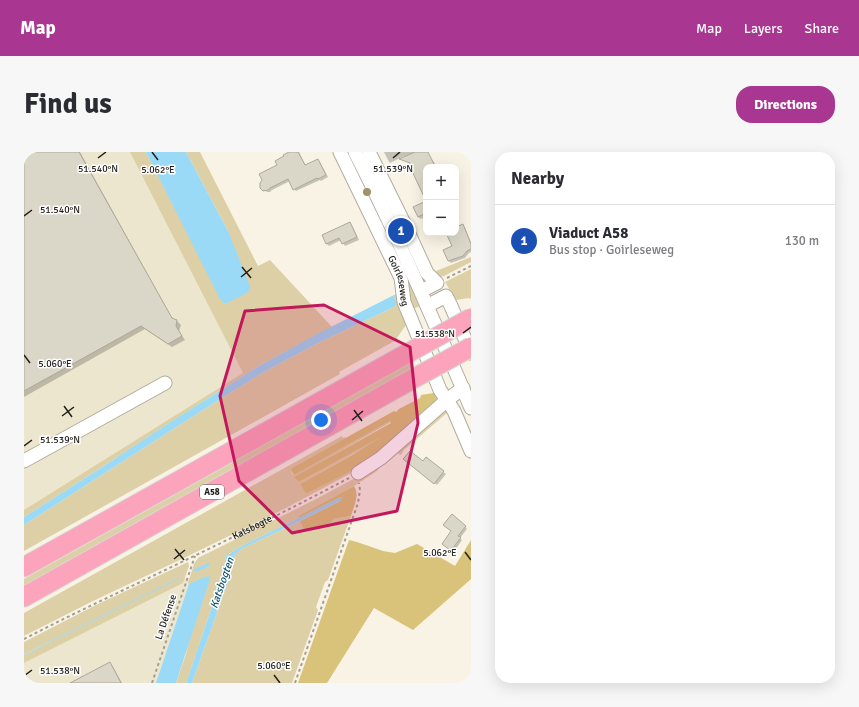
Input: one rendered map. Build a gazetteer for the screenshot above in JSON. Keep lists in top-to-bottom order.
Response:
{
  "streets": {
    "highway": ["A58"],
    "street": ["Goirleseweg"],
    "path": ["Katsbogte", "La Défense"]
  },
  "crossings": [
    ["Katsbogte", "La Défense"]
  ],
  "water": ["Katsbogten"],
  "page": {
    "header": "Map",
    "nav": ["Map", "Layers", "Share"],
    "buttons": "Directions",
    "title": "Find us",
    "heading": "Nearby",
    "map_buttons": ["+", "−"],
    "list": [
      {
        "mark": "1",
        "name": "Viaduct A58",
        "note": "Bus stop · Goirleseweg",
        "value": "130 m"
      }
    ],
    "pins": "1"
  },
  "coordinates": [
    "51.540°N",
    "51.539°N",
    "5.062°E",
    "51.538°N",
    "5.060°E"
  ]
}
